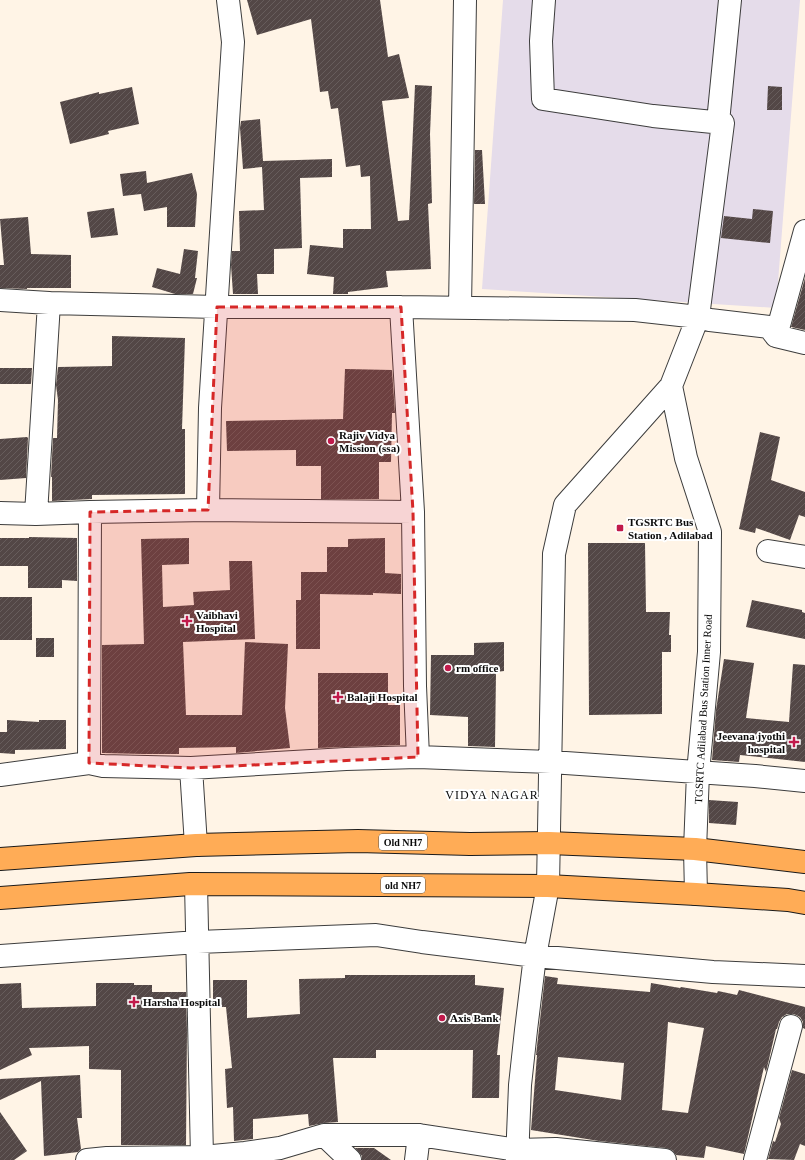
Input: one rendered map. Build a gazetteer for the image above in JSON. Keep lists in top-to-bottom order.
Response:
{
  "streets": {
    "main road": ["Old NH7", "old NH7"],
    "street": ["TGSRTC Adilabad Bus Station Inner Road"]
  },
  "crossings": [
    ["TGSRTC Adilabad Bus Station Inner Road", "Old NH7"],
    ["TGSRTC Adilabad Bus Station Inner Road", "old NH7"]
  ],
  "districts": ["VIDYA NAGAR"],
  "places": {
    "other": ["Rajiv Vidya Mission (ssa)", "rm office", "Axis Bank"],
    "transit": ["TGSRTC Bus Station , Adilabad"],
    "health": [
      "Vaibhavi Hospital",
      "Balaji Hospital",
      "Jeevana jyothi hospital",
      "Harsha Hospital"
    ]
  }
}
